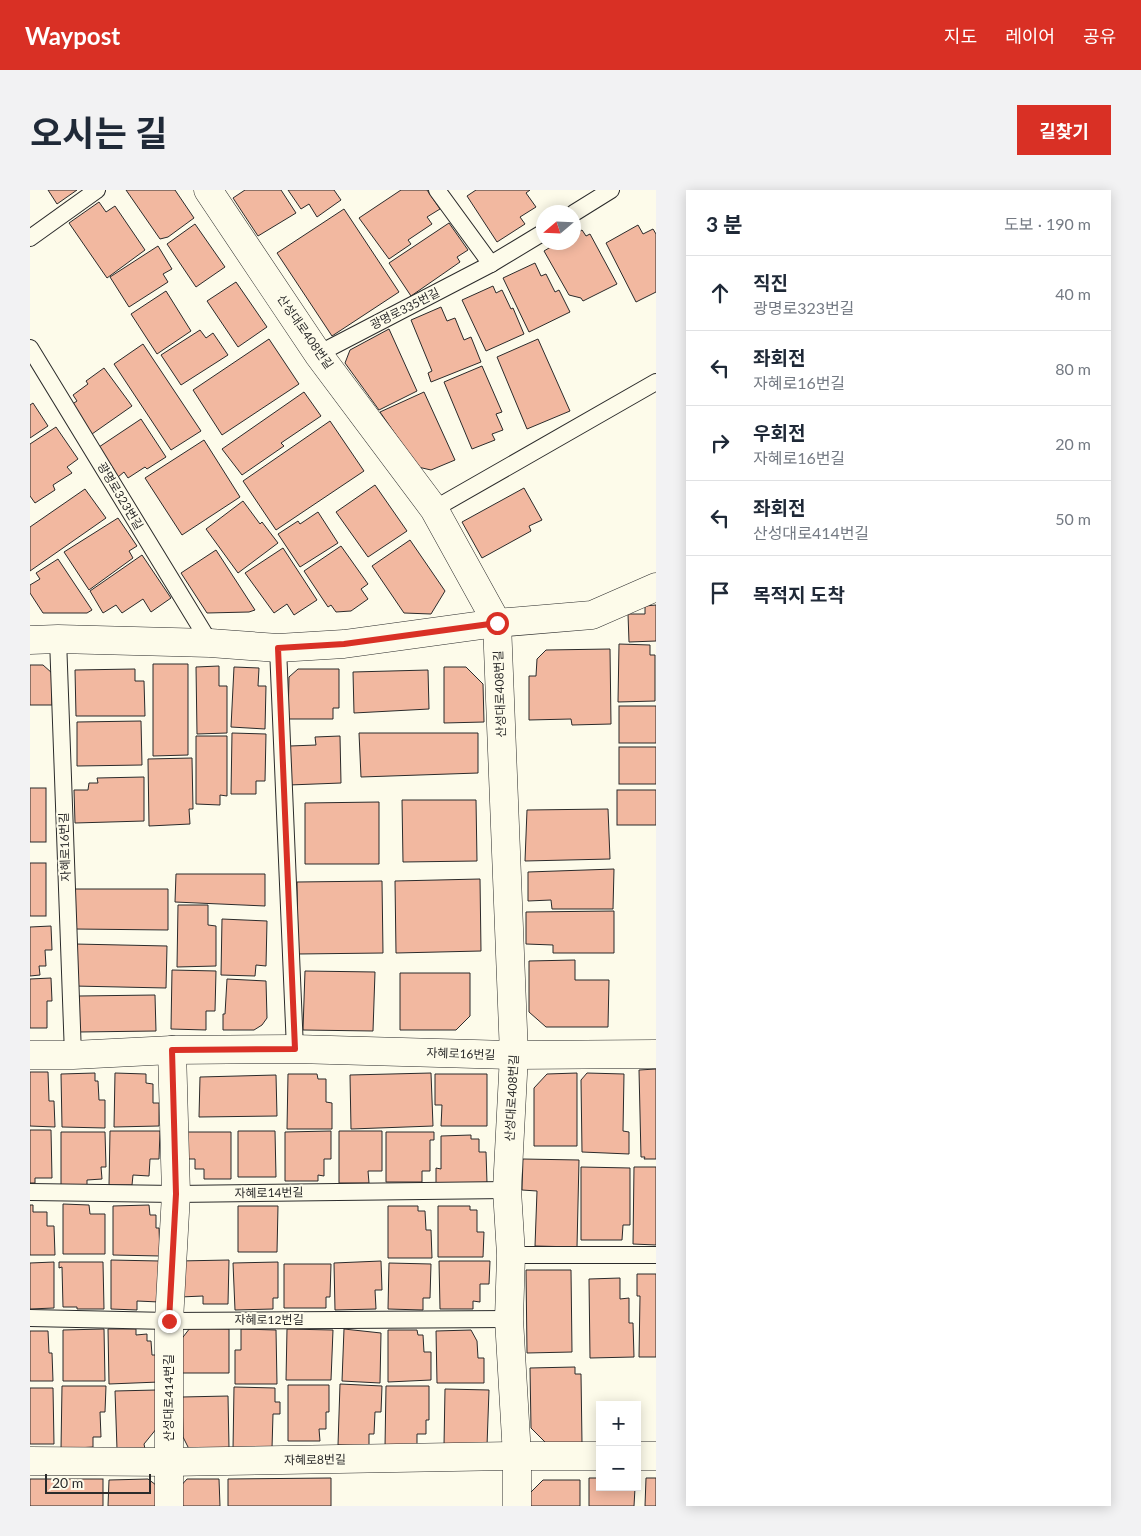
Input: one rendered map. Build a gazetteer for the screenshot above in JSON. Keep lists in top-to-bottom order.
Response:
{
  "streets": {
    "street": [
      "산성대로408번길",
      "자혜로16번길",
      "산성대로414번길",
      "자혜로8번길"
    ],
    "lane": [
      "광명로335번길",
      "광명로323번길",
      "자혜로14번길",
      "자혜로12번길"
    ]
  },
  "crossings": [
    ["광명로335번길", "산성대로408번길"],
    ["산성대로408번길", "자혜로16번길"],
    ["산성대로408번길", "자혜로14번길"],
    ["산성대로408번길", "자혜로12번길"],
    ["산성대로408번길", "자혜로8번길"],
    ["자혜로16번길", "산성대로414번길"],
    ["자혜로14번길", "산성대로414번길"],
    ["자혜로12번길", "산성대로414번길"],
    ["산성대로414번길", "자혜로8번길"]
  ],
  "scale_bar": "20 m",
  "north": "left",
  "page": {
    "header": "Waypost",
    "nav": ["지도", "레이어", "공유"],
    "title": "오시는 길",
    "buttons": "길찾기",
    "heading": ["3 분", "도보 · 190 m"],
    "list": [
      ["직진", "광명로323번길", "40 m"],
      ["좌회전", "자혜로16번길", "80 m"],
      ["우회전", "자혜로16번길", "20 m"],
      ["좌회전", "산성대로414번길", "50 m"],
      "목적지 도착"
    ],
    "map_buttons": ["+", "−"],
    "scale": "20 m"
  }
}
